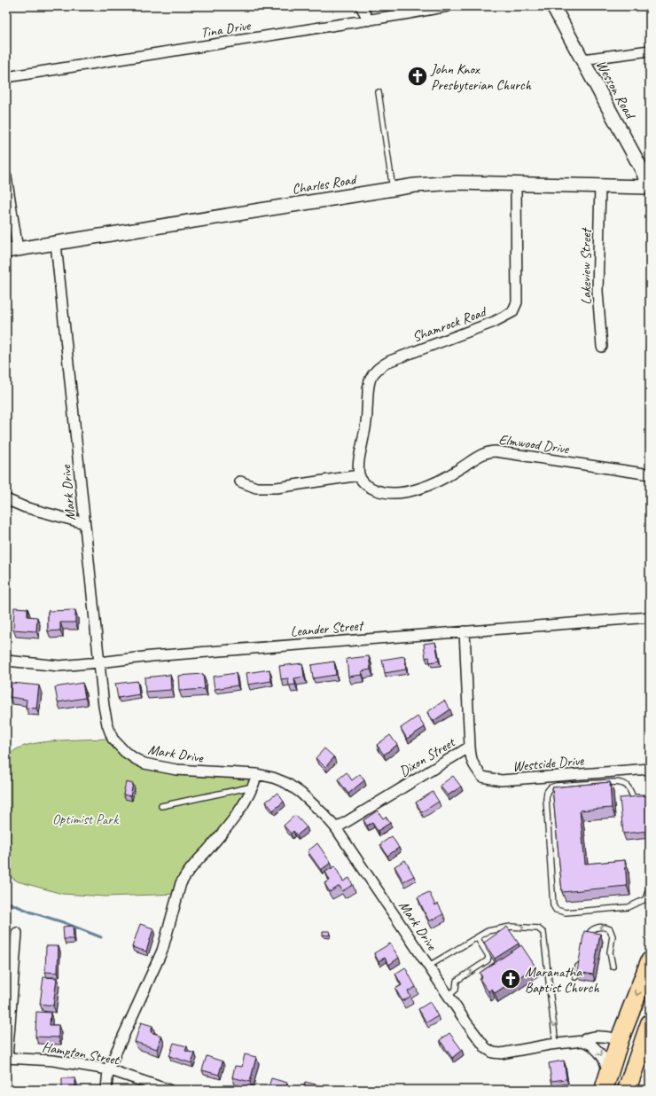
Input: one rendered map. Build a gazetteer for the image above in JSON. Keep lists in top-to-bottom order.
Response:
{
  "streets": {
    "street": [
      "Tina Drive",
      "Wesson Road",
      "Charles Road",
      "Lakeview Street",
      "Shamrock Road",
      "Elmwood Drive",
      "Mark Drive",
      "Leander Street",
      "Dixon Street",
      "Westside Drive",
      "Hampton Street"
    ]
  },
  "crossings": [
    ["Wesson Road", "Charles Road"],
    ["Charles Road", "Lakeview Street"],
    ["Charles Road", "Shamrock Road"],
    ["Charles Road", "Mark Drive"],
    ["Shamrock Road", "Elmwood Drive"],
    ["Mark Drive", "Leander Street"],
    ["Mark Drive", "Dixon Street"],
    ["Leander Street", "Dixon Street"],
    ["Dixon Street", "Westside Drive"]
  ],
  "parks": ["Optimist Park"],
  "places": {
    "church": ["John Knox Presbyterian Church", "Maranatha Baptist Church"]
  }
}
